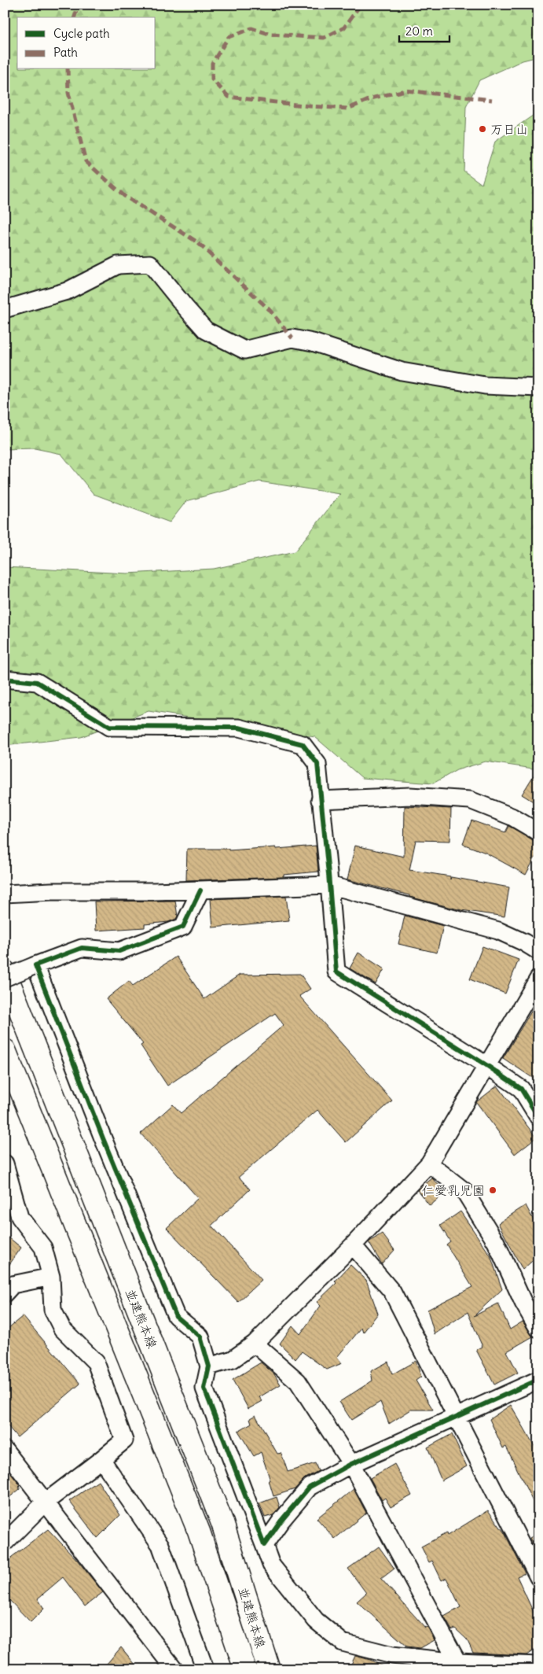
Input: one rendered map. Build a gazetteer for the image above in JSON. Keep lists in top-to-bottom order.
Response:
{
  "streets": {
    "main road": ["並建熊本線"]
  },
  "places": ["万日山", "仁愛乳児園"],
  "legend": ["Cycle path", "Path"],
  "scale_bar": "20 m"
}
